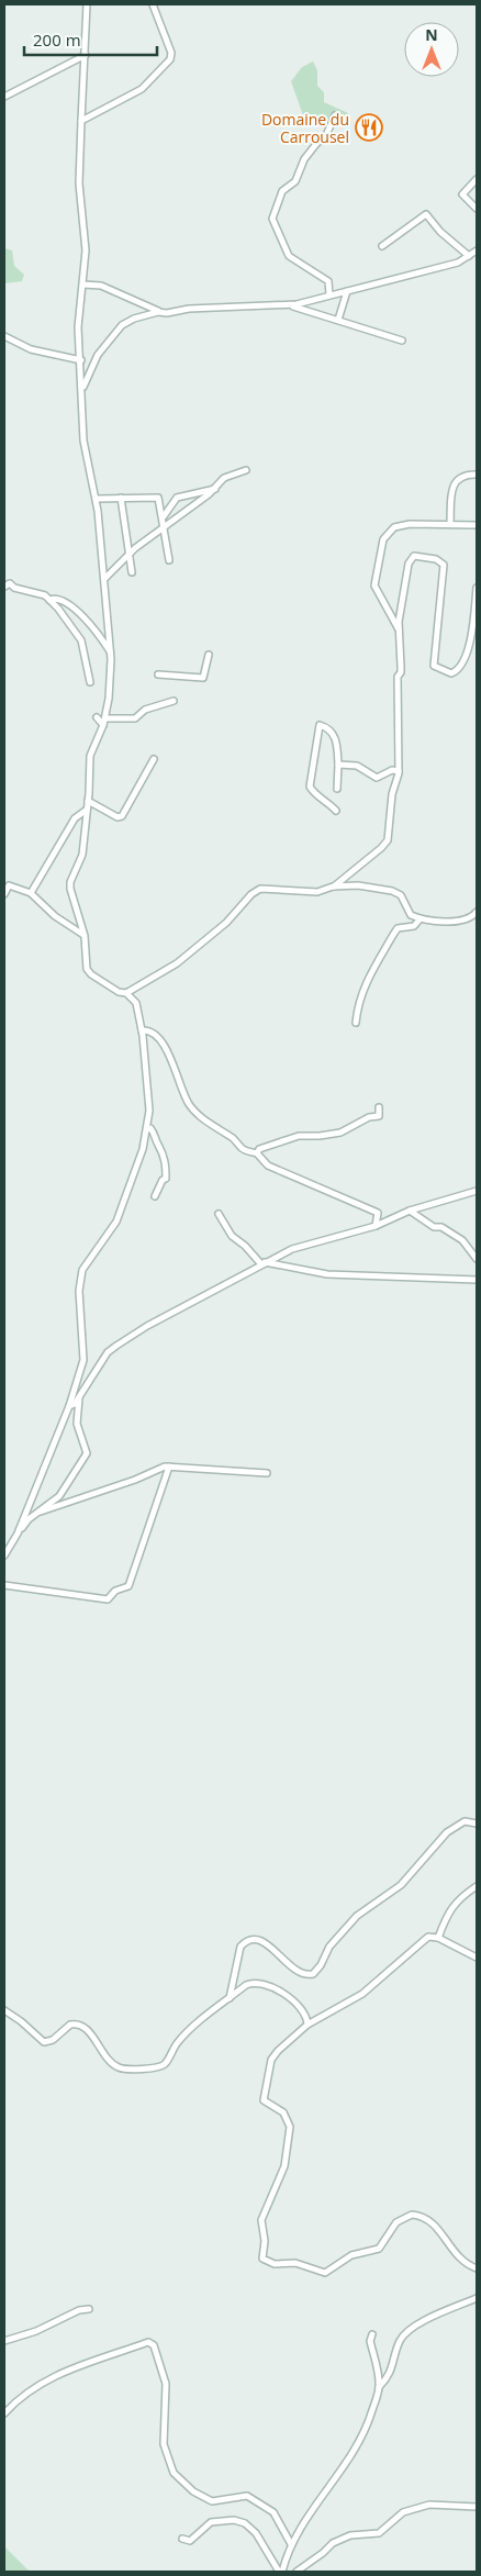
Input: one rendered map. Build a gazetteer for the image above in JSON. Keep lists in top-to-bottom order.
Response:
{
  "places": {
    "restaurant": ["Domaine du Carrousel"]
  },
  "scale_bar": "200 m",
  "north": "top"
}
